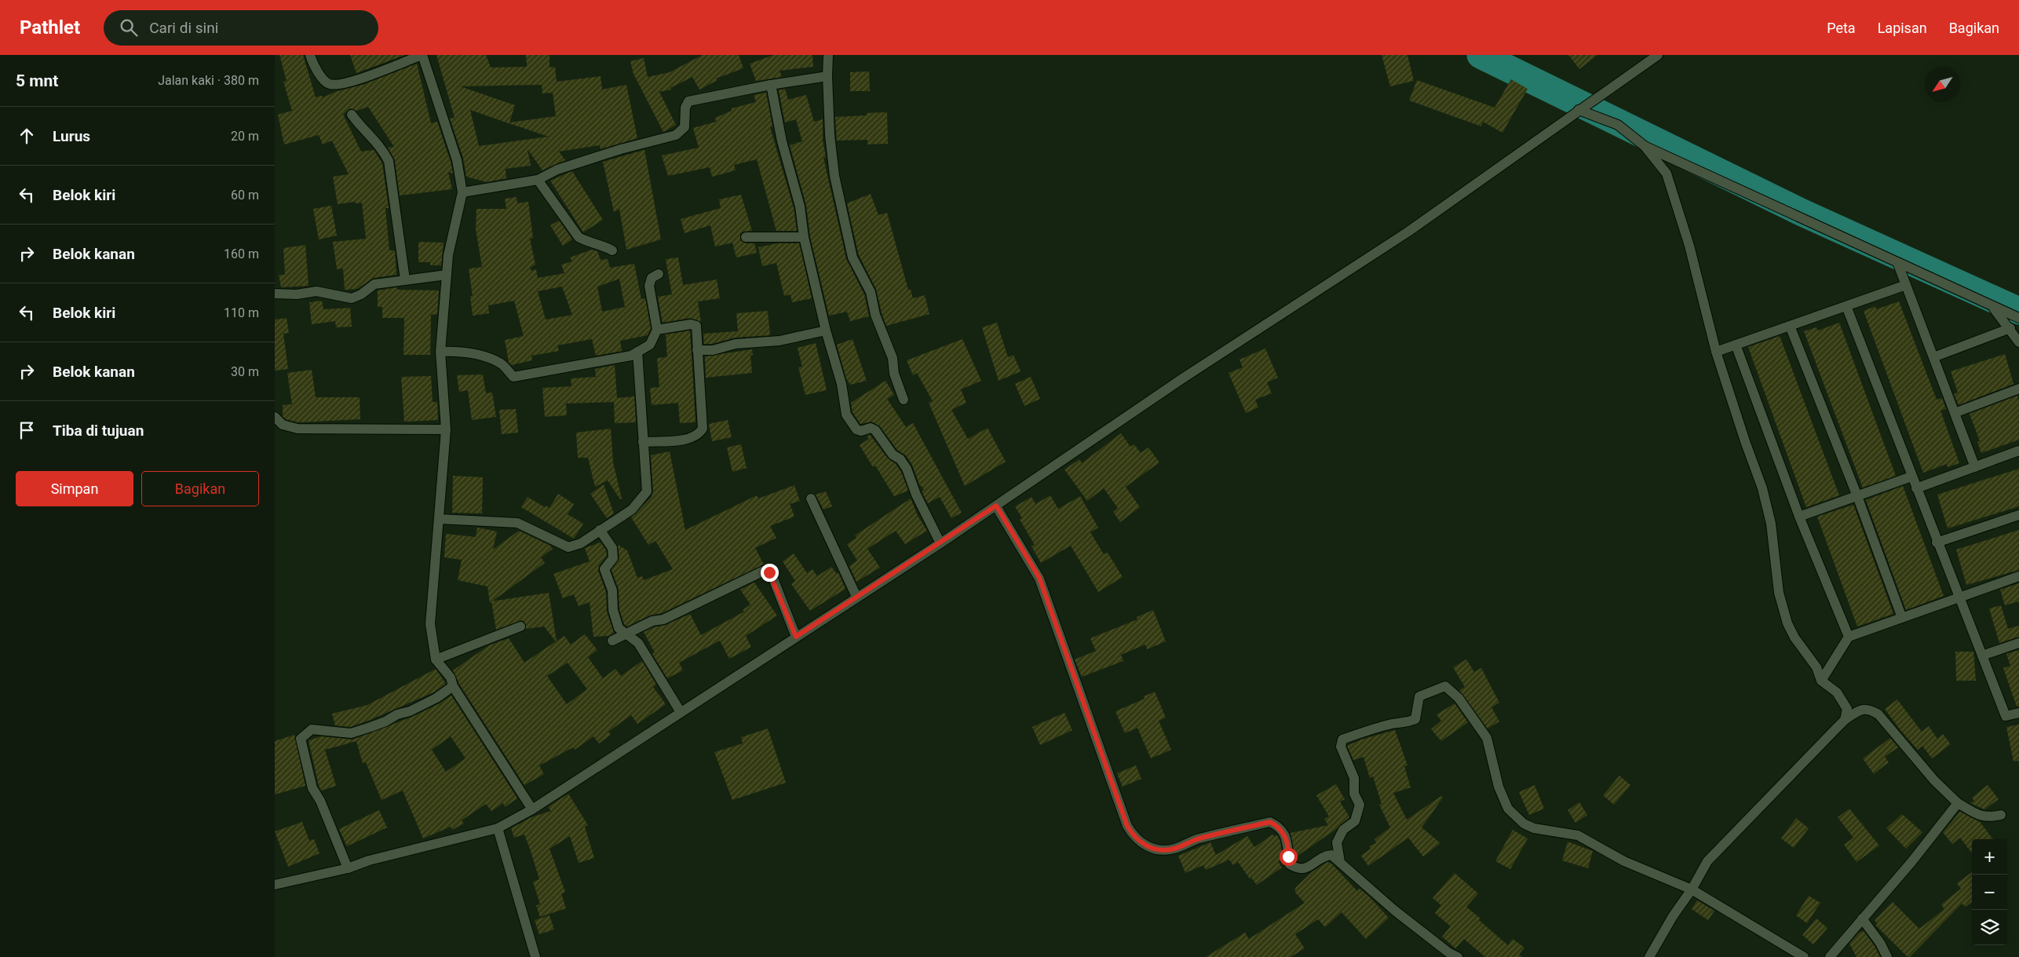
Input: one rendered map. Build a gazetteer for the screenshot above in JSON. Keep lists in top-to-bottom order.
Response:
{
  "north": "bottom left",
  "page": {
    "header": "Pathlet",
    "search": "Cari di sini",
    "nav": ["Peta", "Lapisan", "Bagikan"],
    "heading": ["5 mnt", "Jalan kaki · 380 m"],
    "list": [
      ["Lurus", "20 m"],
      ["Belok kiri", "60 m"],
      ["Belok kanan", "160 m"],
      ["Belok kiri", "110 m"],
      ["Belok kanan", "30 m"],
      "Tiba di tujuan"
    ],
    "buttons": ["Simpan", "Bagikan"],
    "map_buttons": ["+", "−"]
  }
}
